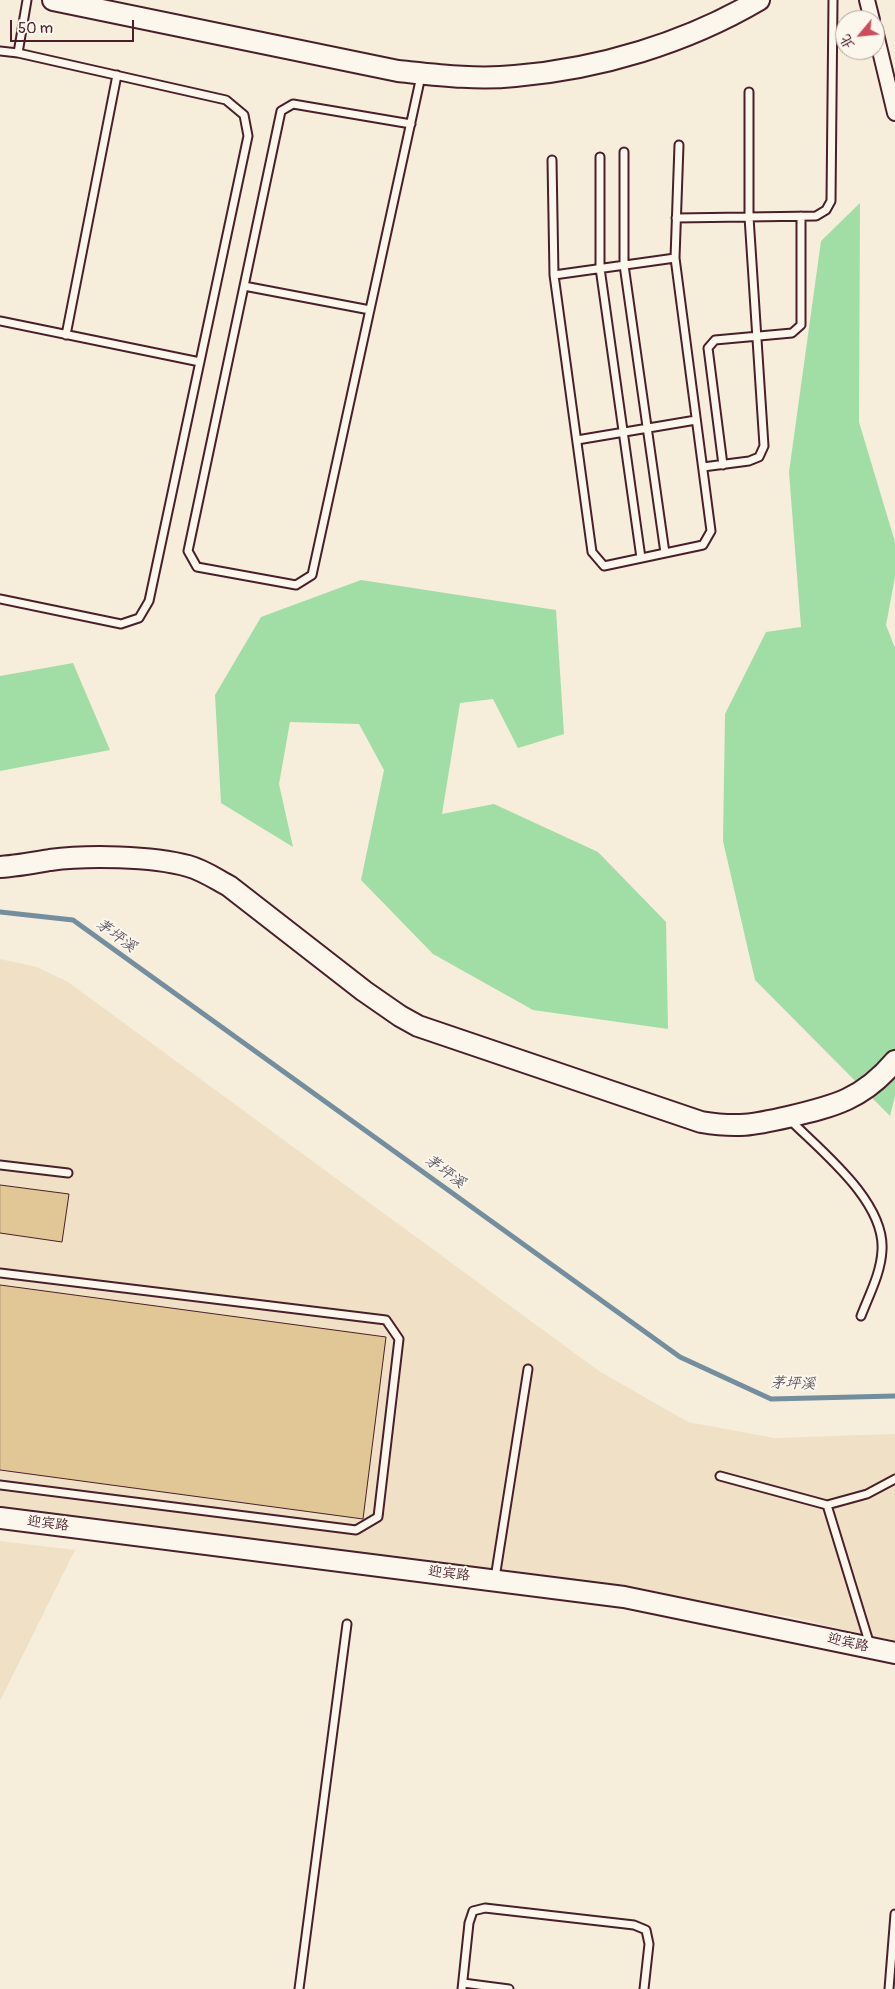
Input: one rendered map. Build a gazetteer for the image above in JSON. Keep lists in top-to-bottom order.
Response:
{
  "streets": {
    "main road": ["迎宾路"]
  },
  "water": ["茅坪溪"],
  "scale_bar": "50 m",
  "north": "bottom left"
}
